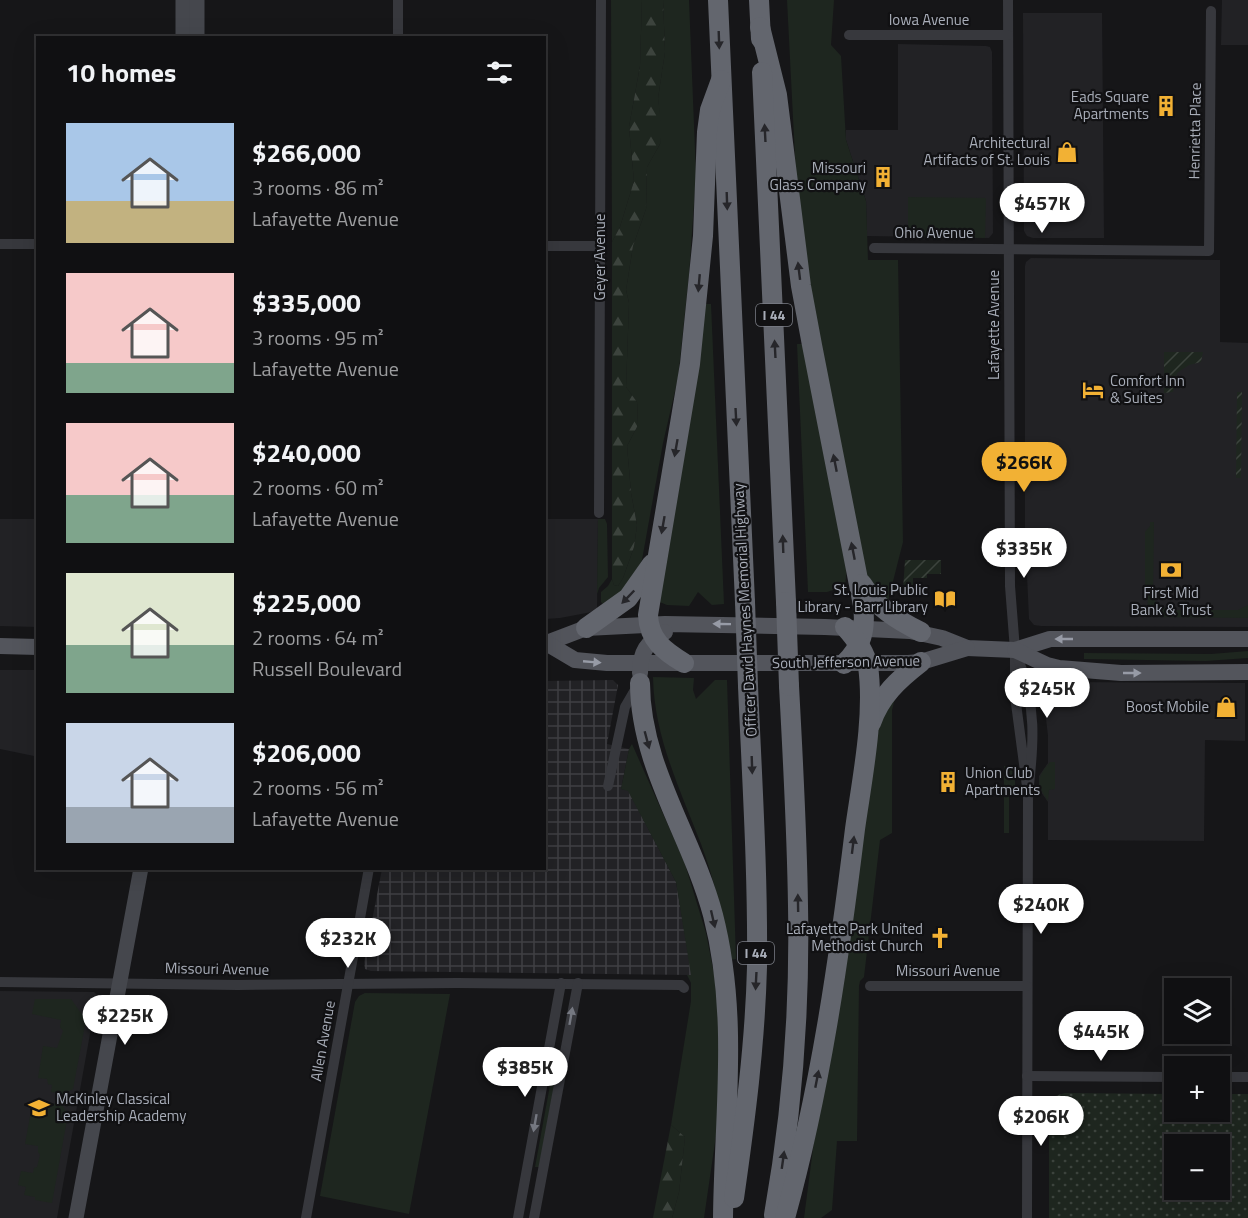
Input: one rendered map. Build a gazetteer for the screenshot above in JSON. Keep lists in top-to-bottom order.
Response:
{
  "streets": {
    "highway": ["I 44", "Officer David Haynes Memorial Highway"],
    "main road": ["South Jefferson Avenue"],
    "street": [
      "Iowa Avenue",
      "Henrietta Place",
      "Ohio Avenue",
      "Geyer Avenue",
      "Lafayette Avenue",
      "Missouri Avenue",
      "Allen Avenue"
    ]
  },
  "crossings": [
    ["Iowa Avenue", "Lafayette Avenue"],
    ["Henrietta Place", "Ohio Avenue"],
    ["Ohio Avenue", "Lafayette Avenue"],
    ["Lafayette Avenue", "South Jefferson Avenue"],
    ["Lafayette Avenue", "Missouri Avenue"],
    ["Missouri Avenue", "Allen Avenue"]
  ],
  "places": {
    "building": ["Eads Square Apartments", "Missouri Glass Company", "Union Club Apartments"],
    "shop": ["Architectural Artifacts of St. Louis", "Boost Mobile"],
    "hotel": ["Comfort Inn & Suites"],
    "bank": ["First Mid Bank & Trust"],
    "library": ["St. Louis Public Library - Barr Library"],
    "church": ["Lafayette Park United Methodist Church"],
    "school or university": ["McKinley Classical Leadership Academy"]
  },
  "page": {
    "heading": "10 homes",
    "list": [
      {
        "name": "$266,000",
        "note": "3 rooms · 86 m² · Lafayette Avenue"
      },
      {
        "name": "$335,000",
        "note": "3 rooms · 95 m² · Lafayette Avenue"
      },
      {
        "name": "$240,000",
        "note": "2 rooms · 60 m² · Lafayette Avenue"
      },
      {
        "name": "$225,000",
        "note": "2 rooms · 64 m² · Russell Boulevard"
      },
      {
        "name": "$206,000",
        "note": "2 rooms · 56 m² · Lafayette Avenue"
      }
    ],
    "price": [
      "$457K",
      "$266K",
      "$335K",
      "$245K",
      "$240K",
      "$232K",
      "$225K",
      "$445K",
      "$385K",
      "$206K"
    ],
    "map_buttons": ["+", "−"]
  }
}
